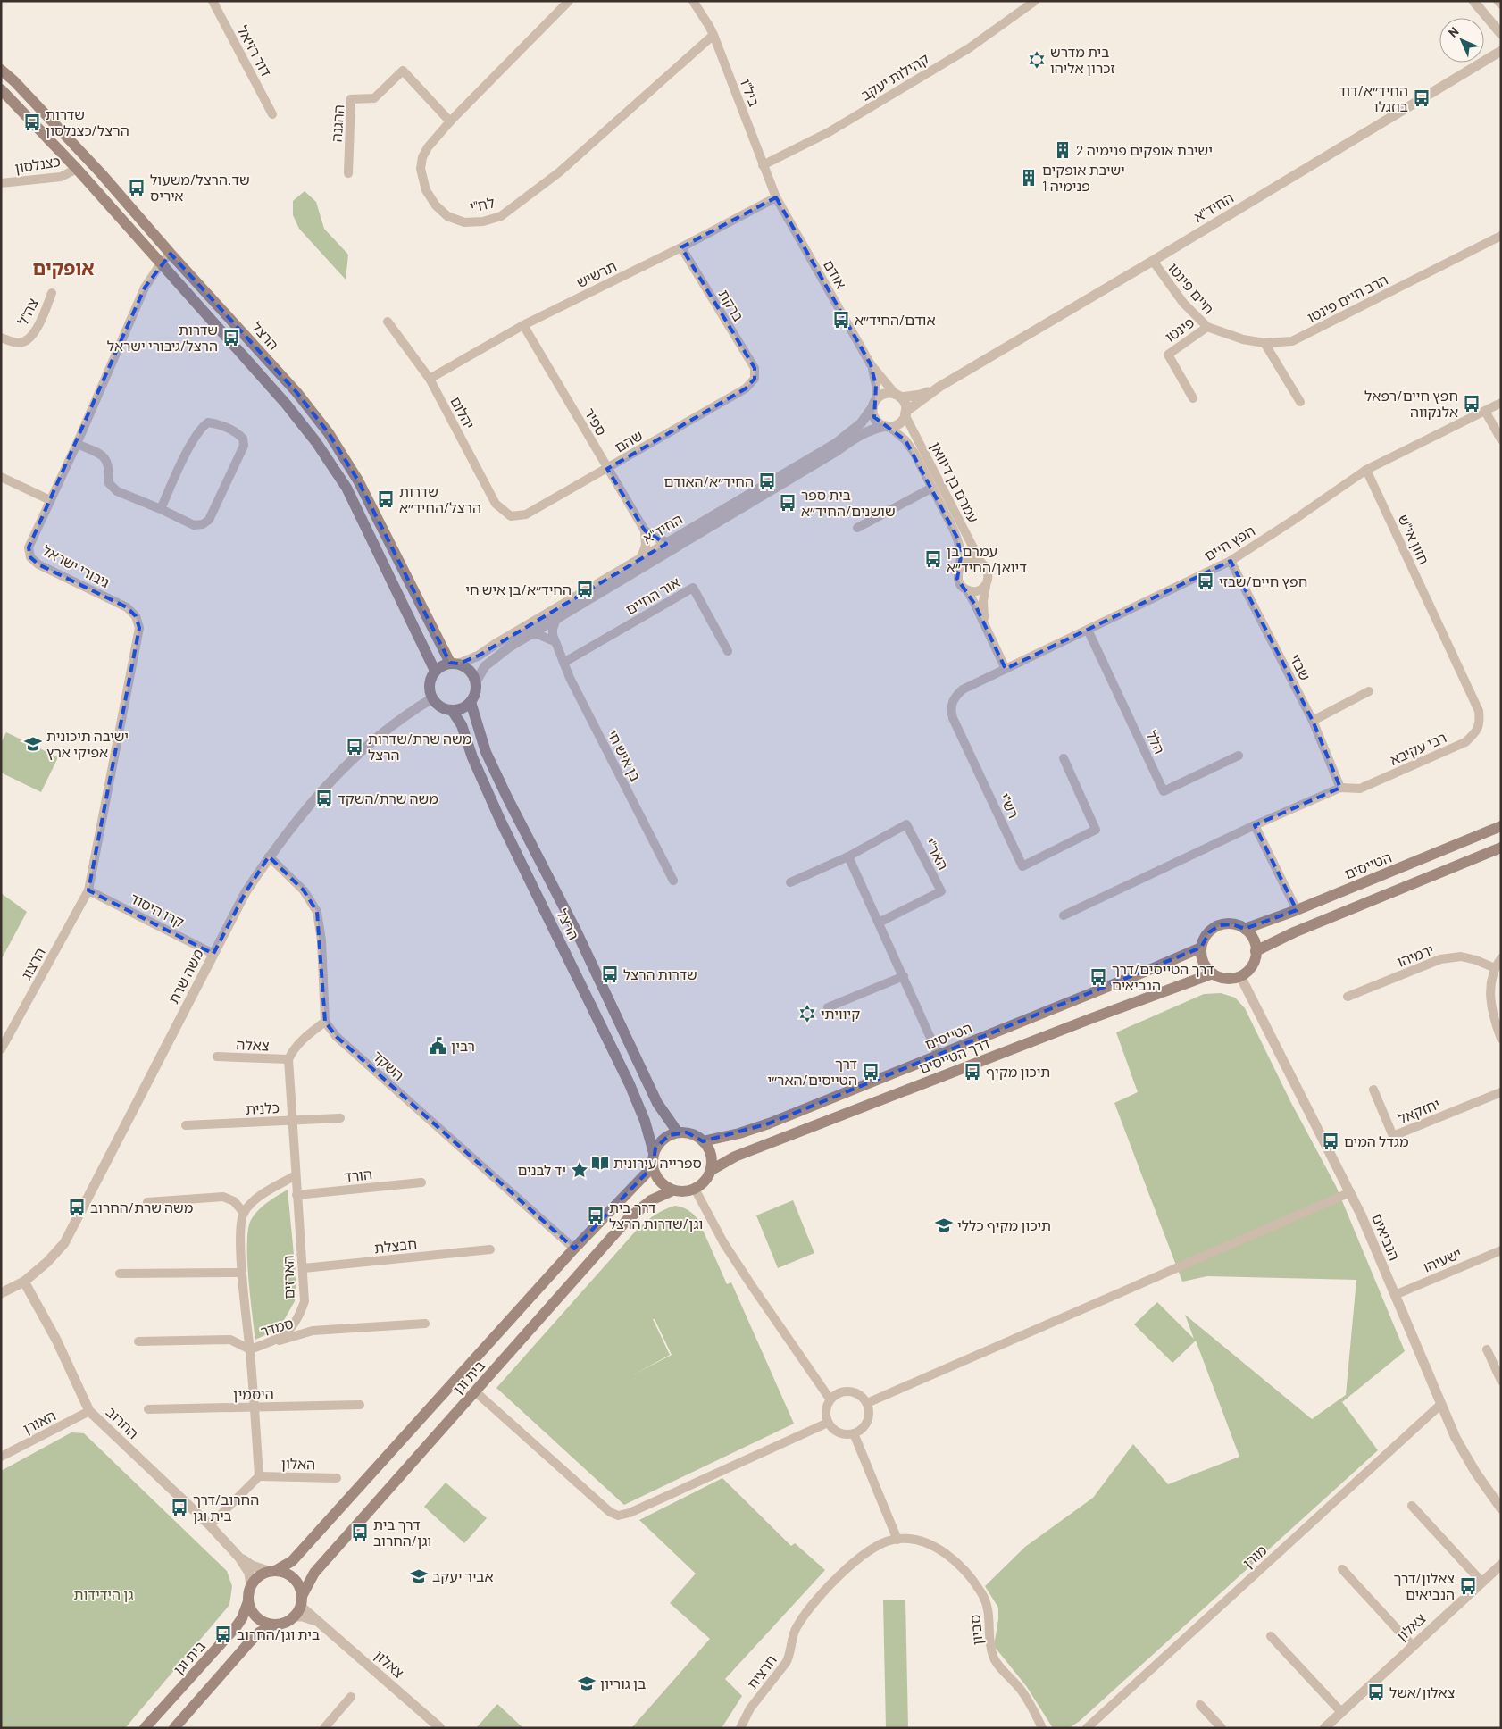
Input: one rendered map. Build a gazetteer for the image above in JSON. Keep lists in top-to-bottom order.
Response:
{
  "streets": {
    "main road": [
      "הרצל",
      "הטייסים",
      "דרך הטייסים",
      "בית וגן"
    ],
    "street": [
      "דוד רזיאל",
      "קהילות יעקב",
      "ביל\"ו",
      "ההגנה",
      "כצנלסון",
      "לח\"י",
      "החיד\"א",
      "תרשיש",
      "אודם",
      "חיים פינטו",
      "הרב חיים פינטו",
      "ברקת",
      "צה\"ל",
      "פינטו",
      "יהלום",
      "ספיר",
      "שהם",
      "עמרם בן דיוואן",
      "חזון אי\"ש",
      "חפץ חיים",
      "גיבורי ישראל",
      "אור החיים",
      "שבזי",
      "הלל",
      "רבי עקיבא",
      "בן איש חי",
      "רש\"י",
      "האר\"י",
      "קרו היסוד",
      "ירמיהו",
      "הרצוג",
      "משה שרת",
      "צאלה",
      "השקד",
      "כלנית",
      "יחזקאל",
      "הורד",
      "הנביאים",
      "חבצלת",
      "ישעיהו",
      "הארזים",
      "סמדר",
      "היסמין",
      "האורן",
      "החרוב",
      "האלון",
      "מורן",
      "צאלון",
      "סביון",
      "חרצית"
    ]
  },
  "crossings": [
    ["קהילות יעקב", "ביל\"ו"],
    ["ביל\"ו", "לח\"י"],
    ["ביל\"ו", "תרשיש"],
    ["ביל\"ו", "אודם"],
    ["ההגנה", "לח\"י"],
    ["כצנלסון", "הרצל"],
    ["החיד\"א", "אודם"],
    ["החיד\"א", "חיים פינטו"],
    ["החיד\"א", "הרצל"],
    ["החיד\"א", "ספיר"],
    ["החיד\"א", "עמרם בן דיוואן"],
    ["החיד\"א", "משה שרת"],
    ["תרשיש", "אודם"],
    ["תרשיש", "ברקת"],
    ["תרשיש", "יהלום"],
    ["תרשיש", "ספיר"],
    ["אודם", "עמרם בן דיוואן"],
    ["חיים פינטו", "הרב חיים פינטו"],
    ["חיים פינטו", "פינטו"],
    ["ברקת", "שהם"],
    ["הרצל", "גיבורי ישראל"],
    ["הרצל", "הטייסים"],
    ["הרצל", "משה שרת"],
    ["הרצל", "דרך הטייסים"],
    ["הרצל", "בית וגן"],
    ["יהלום", "שהם"],
    ["ספיר", "שהם"],
    ["חזון אי\"ש", "חפץ חיים"],
    ["חזון אי\"ש", "רבי עקיבא"],
    ["חפץ חיים", "שבזי"],
    ["חפץ חיים", "הלל"],
    ["חפץ חיים", "רש\"י"],
    ["גיבורי ישראל", "קרו היסוד"],
    ["גיבורי ישראל", "הרצוג"],
    ["אור החיים", "בן איש חי"],
    ["שבזי", "רבי עקיבא"],
    ["הטייסים", "דרך הטייסים"],
    ["הטייסים", "הנביאים"],
    ["הטייסים", "בית וגן"],
    ["קרו היסוד", "הרצוג"],
    ["קרו היסוד", "משה שרת"],
    ["משה שרת", "החרוב"],
    ["צאלה", "הארזים"],
    ["דרך הטייסים", "הנביאים"],
    ["דרך הטייסים", "בית וגן"],
    ["השקד", "בית וגן"],
    ["כלנית", "הארזים"],
    ["הורד", "הארזים"],
    ["הנביאים", "ישעיהו"],
    ["הנביאים", "מורן"],
    ["חבצלת", "הארזים"],
    ["הארזים", "סמדר"],
    ["בית וגן", "החרוב"],
    ["בית וגן", "צאלון"],
    ["האורן", "החרוב"],
    ["החרוב", "צאלון"],
    ["סביון", "חרצית"]
  ],
  "districts": ["אופקים"],
  "parks": ["גן הידידות"],
  "places": {
    "synagogue": ["בית מדרש זכרון אליהו", "קיוויתי"],
    "bus stop": [
      "החיד״א/דוד בוזגלו",
      "שדרות הרצל/כצנלסון",
      "שד.הרצל/משעול איריס",
      "אודם/החיד״א",
      "שדרות הרצל/גיבורי ישראל",
      "חפץ חיים/רפאל אלנקווה",
      "החיד״א/האודם",
      "שדרות הרצל/החיד״א",
      "בית ספר שושנים/החיד״א",
      "עמרם בן דיואן/החיד״א",
      "חפץ חיים/שבזי",
      "החיד״א/בן איש חי",
      "משה שרת/שדרות הרצל",
      "משה שרת/השקד",
      "שדרות הרצל",
      "דרך הטייסים/דרך הנביאים",
      "דרך הטייסים/האר״י",
      "תיכון מקיף",
      "מגדל המים",
      "משה שרת/החרוב",
      "דרך בית וגן/שדרות הרצל",
      "החרוב/דרך בית וגן",
      "דרך בית וגן/החרוב",
      "צאלון/דרך הנביאים",
      "בית וגן/החרוב",
      "צאלון/אשל"
    ],
    "building": ["ישיבת אופקים פנימיה 2", "ישיבת אופקים פנימיה 1"],
    "school or university": [
      "ישיבה תיכונית אפיקי ארץ",
      "תיכון מקיף כללי",
      "אביר יעקב",
      "בן גוריון"
    ],
    "public building": ["רבין"],
    "library": ["ספרייה עירונית"],
    "place": ["יד לבנים"]
  },
  "north": "top left"
}
